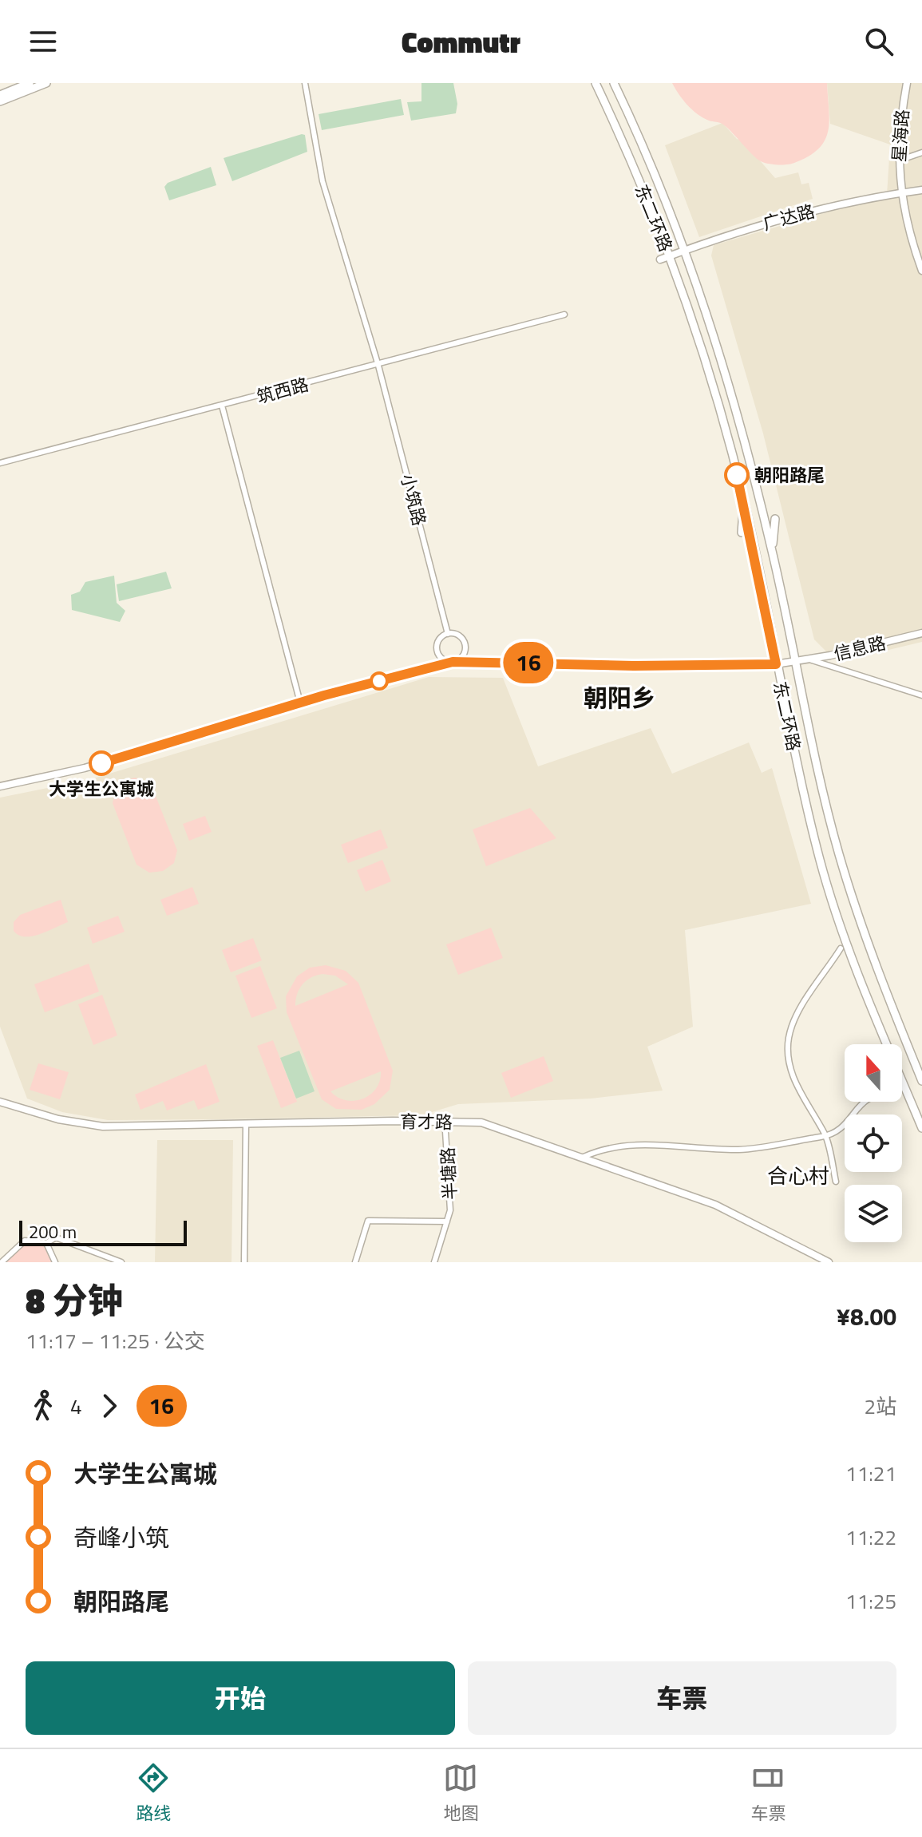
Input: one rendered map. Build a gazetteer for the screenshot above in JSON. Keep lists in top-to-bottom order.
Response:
{
  "streets": {
    "main road": ["东二环路"],
    "street": [
      "星海路",
      "广达路",
      "筑西路",
      "小筑路",
      "信息路",
      "育才路",
      "半塘路"
    ]
  },
  "crossings": [
    ["星海路", "广达路"],
    ["广达路", "东二环路"],
    ["东二环路", "信息路"],
    ["筑西路", "小筑路"],
    ["小筑路", "信息路"],
    ["育才路", "半塘路"]
  ],
  "districts": ["朝阳乡", "合心村"],
  "places": ["朝阳路尾", "大学生公寓城"],
  "lines": ["bus line 16"],
  "scale_bar": "200 m",
  "north": "top",
  "page": {
    "header": "Commutr",
    "on_map": "16",
    "scale": "200 m",
    "heading": ["8 分钟", "11:17 – 11:25 · 公交", "¥8.00"],
    "legs": ["4", "16", "2站"],
    "list": [
      {
        "name": "大学生公寓城",
        "value": "11:21"
      },
      {
        "name": "奇峰小筑",
        "value": "11:22"
      },
      {
        "name": "朝阳路尾",
        "value": "11:25"
      }
    ],
    "buttons": ["开始", "车票"],
    "tabs": ["路线", "地图", "车票"]
  }
}
